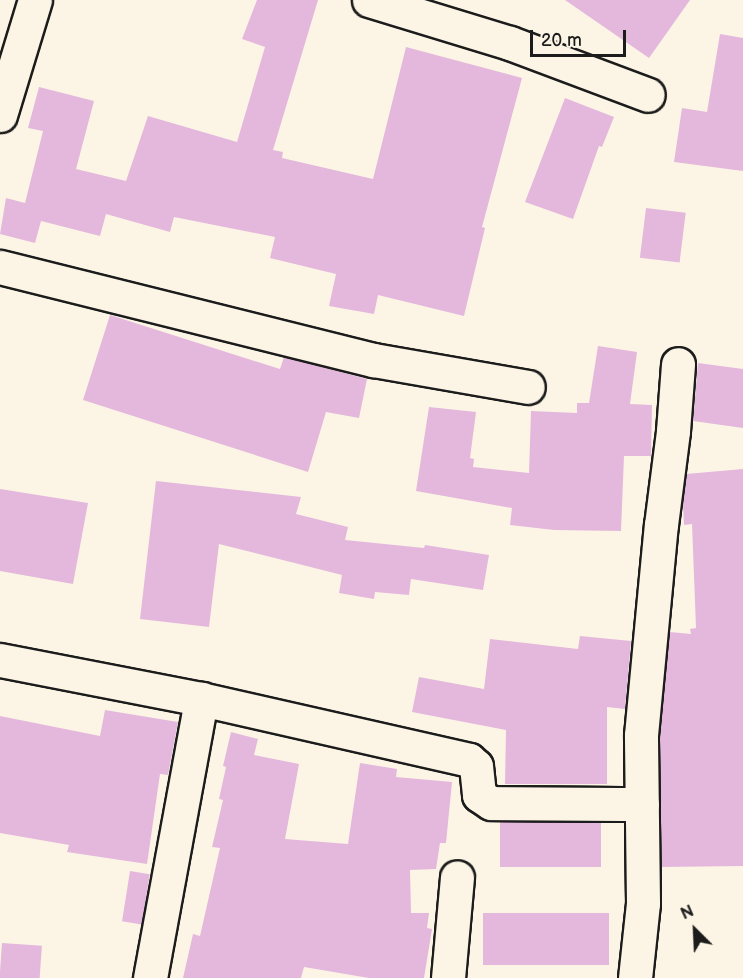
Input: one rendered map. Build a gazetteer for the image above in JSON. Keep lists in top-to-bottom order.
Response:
{
  "scale_bar": "20 m",
  "north": "top left"
}
